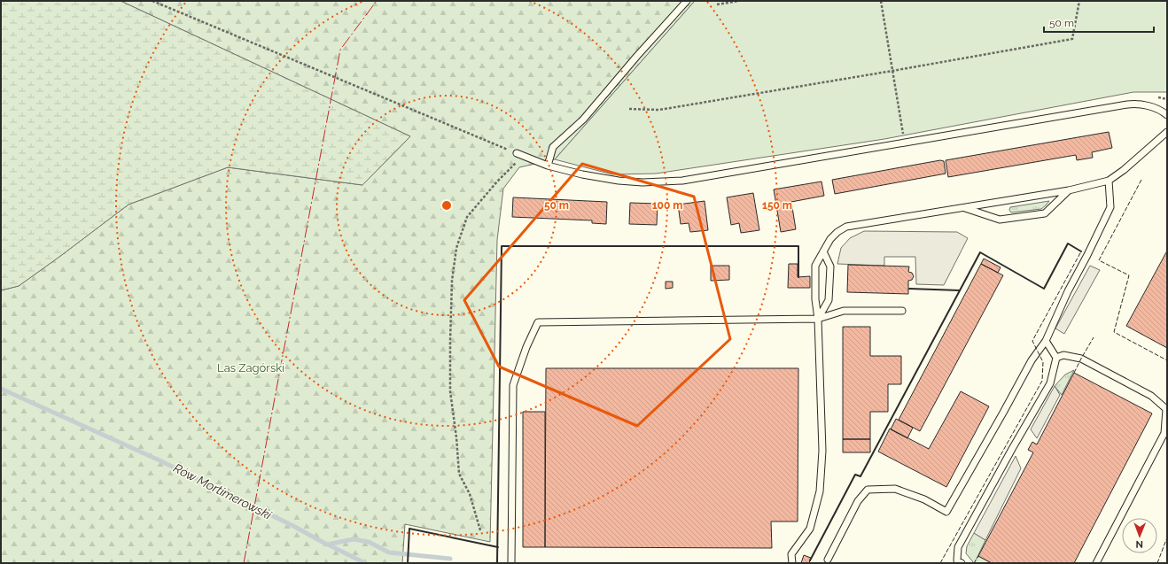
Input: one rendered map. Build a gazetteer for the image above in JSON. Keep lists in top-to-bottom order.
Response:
{
  "water": ["Rów Mortimerowski"],
  "parks": ["Las Zagórski"],
  "scale_bar": "50 m",
  "north": "bottom",
  "rings": ["50 m", "100 m", "150 m"]
}
